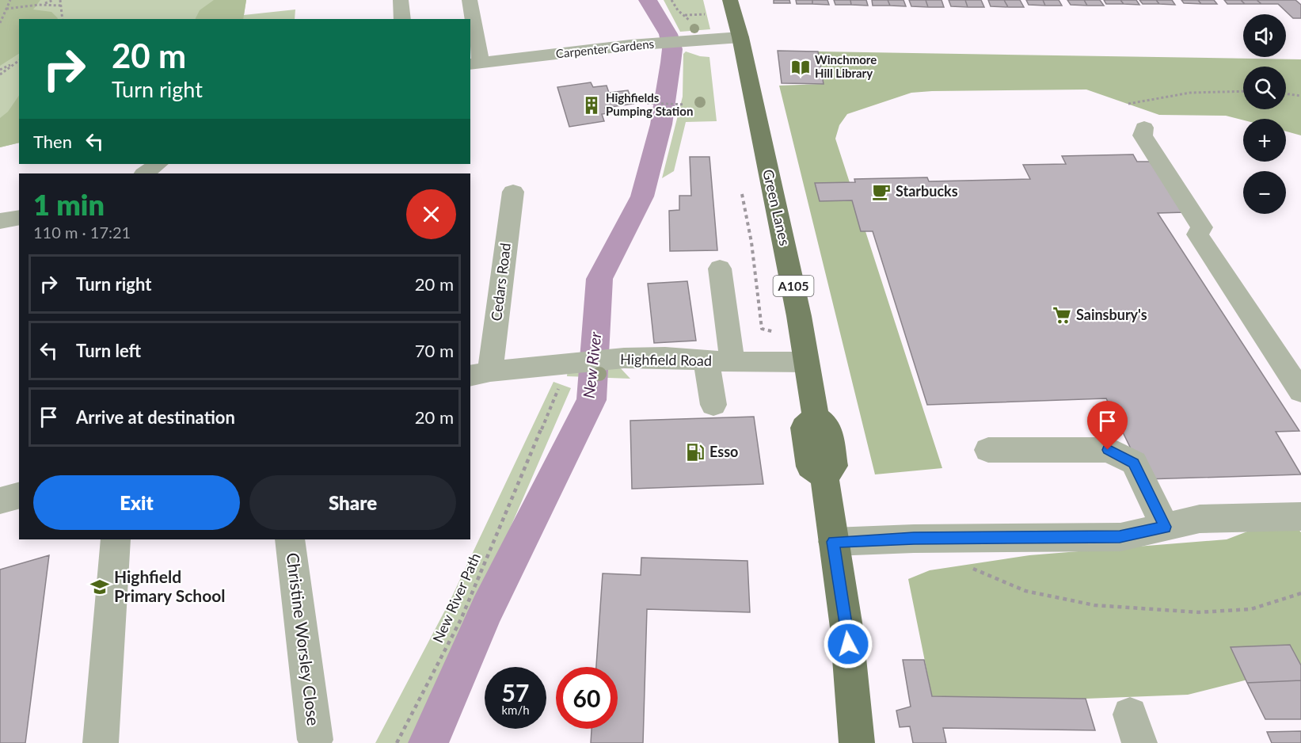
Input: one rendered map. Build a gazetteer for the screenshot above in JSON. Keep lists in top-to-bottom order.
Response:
{
  "streets": {
    "main road": ["Green Lanes", "A105"],
    "street": [
      "Carpenter Gardens",
      "Cedars Road",
      "Highfield Road",
      "Christine Worsley Close"
    ],
    "path": ["New River Path"]
  },
  "crossings": [
    ["Carpenter Gardens", "Green Lanes"],
    ["Green Lanes", "Highfield Road"],
    ["Cedars Road", "Highfield Road"]
  ],
  "water": ["New River"],
  "places": {
    "library": ["Winchmore Hill Library"],
    "building": ["Highfields Pumping Station"],
    "cafe": ["Starbucks"],
    "supermarket": ["Sainsbury's"],
    "fuel station": ["Esso"],
    "school or university": ["Highfield Primary School"]
  },
  "page": {
    "map_buttons": ["+", "−"],
    "turn": ["20 m", "Turn right"],
    "then": "Then",
    "heading": ["1 min", "110 m · 17:21"],
    "list": [
      {
        "name": "Turn right",
        "value": "20 m"
      },
      {
        "name": "Turn left",
        "value": "70 m"
      },
      {
        "name": "Arrive at destination",
        "value": "20 m"
      }
    ],
    "buttons": ["Exit", "Share"],
    "speed": "57 km/h",
    "limit": "60"
  }
}
